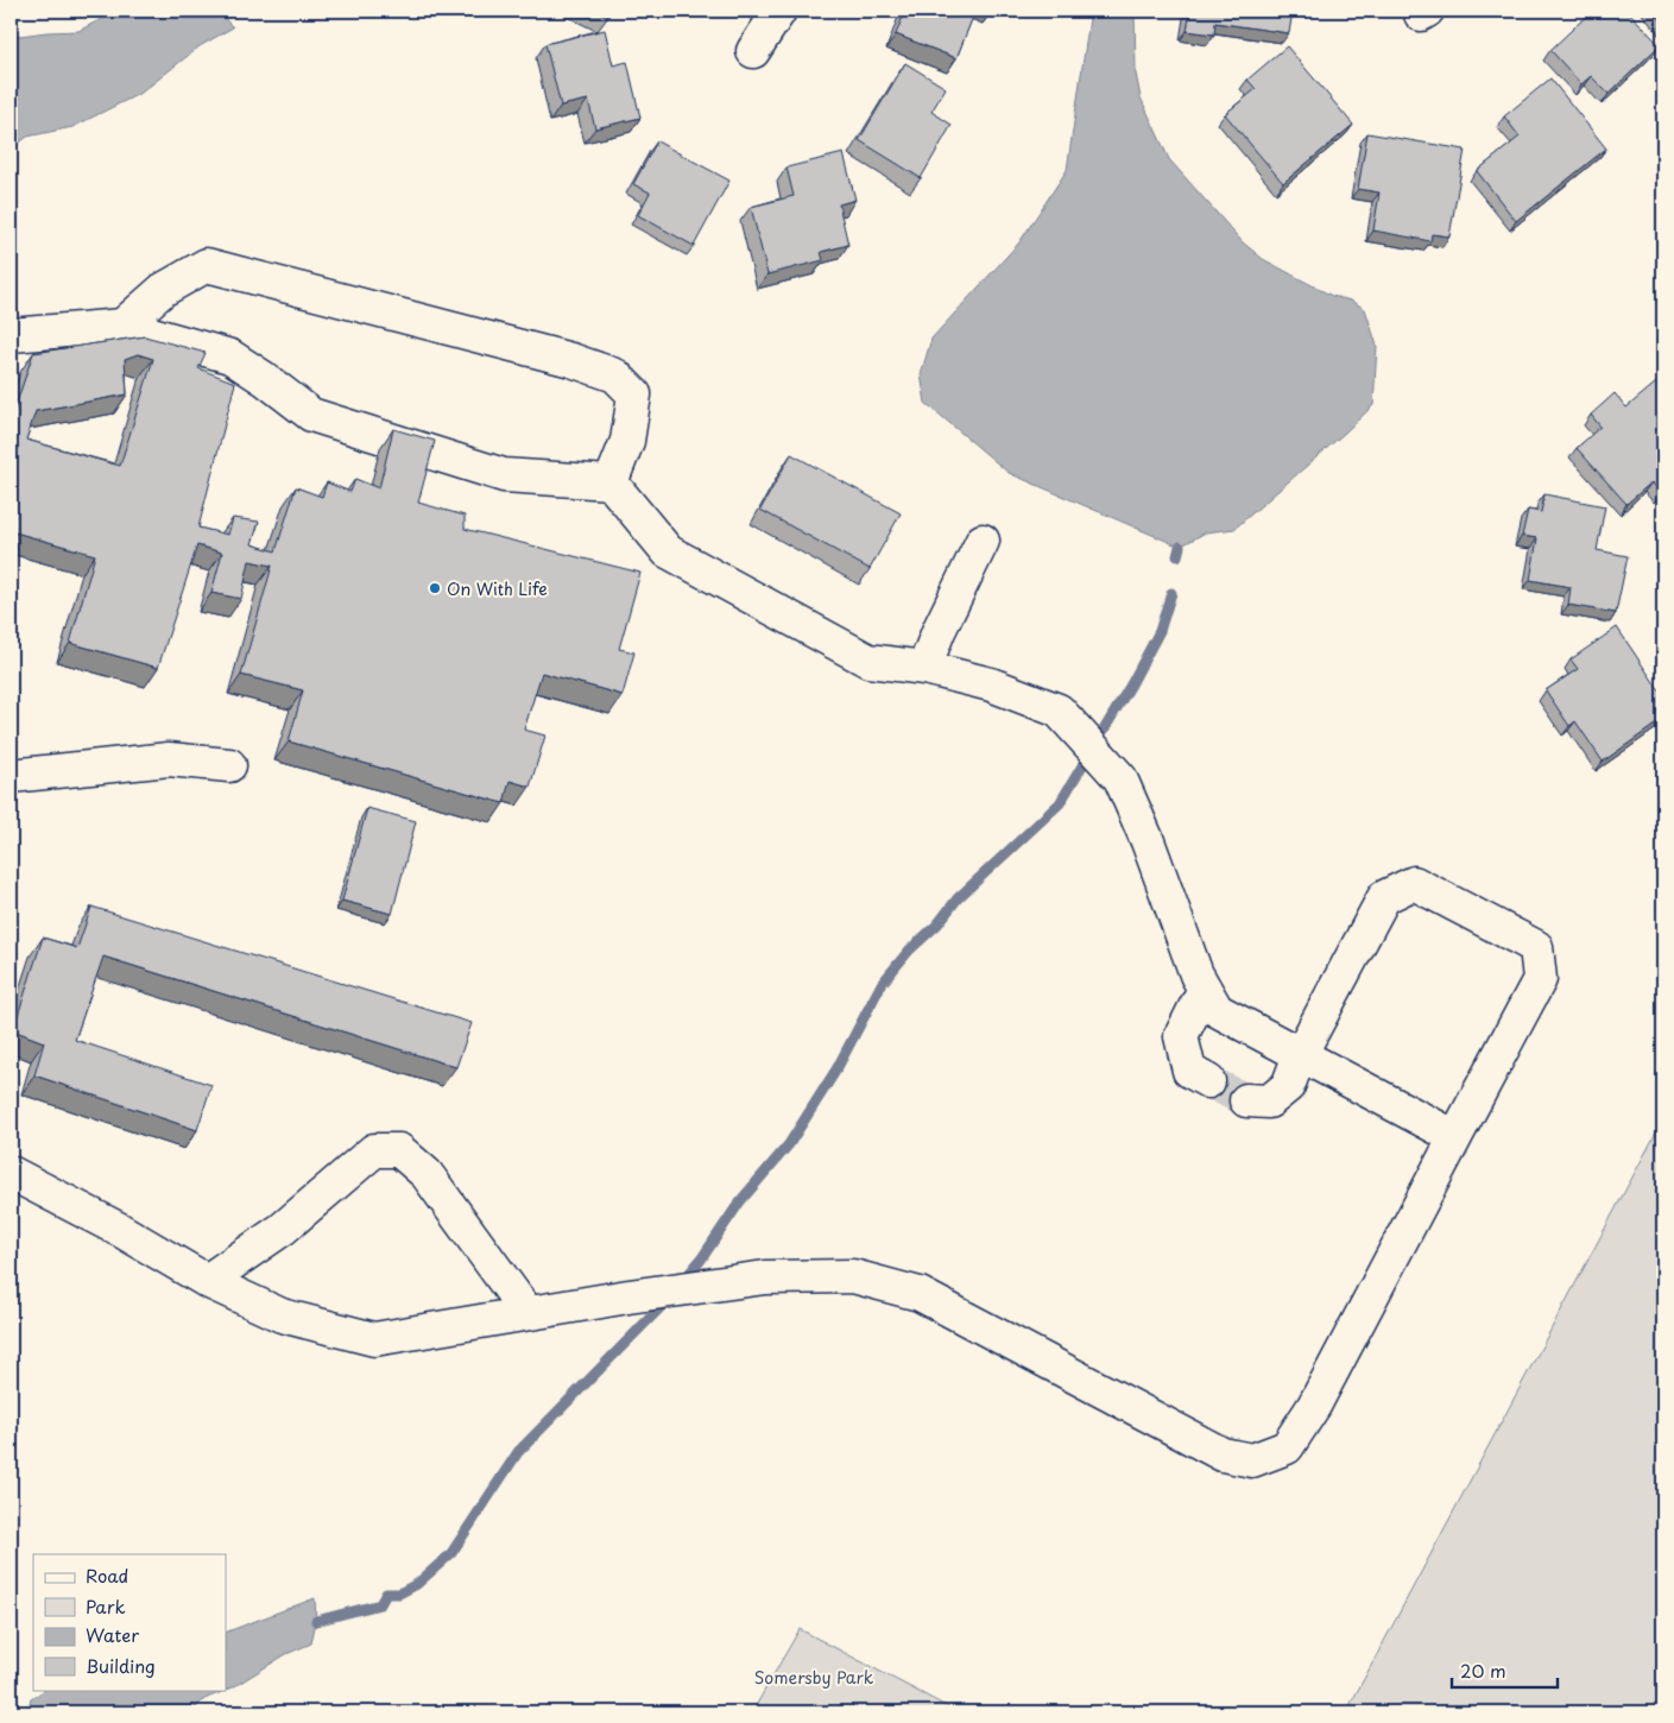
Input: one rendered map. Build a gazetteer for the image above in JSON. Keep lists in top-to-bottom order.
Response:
{
  "parks": ["Somersby Park"],
  "places": ["On With Life"],
  "legend": [
    "Road",
    "Park",
    "Water",
    "Building"
  ],
  "scale_bar": "20 m"
}
